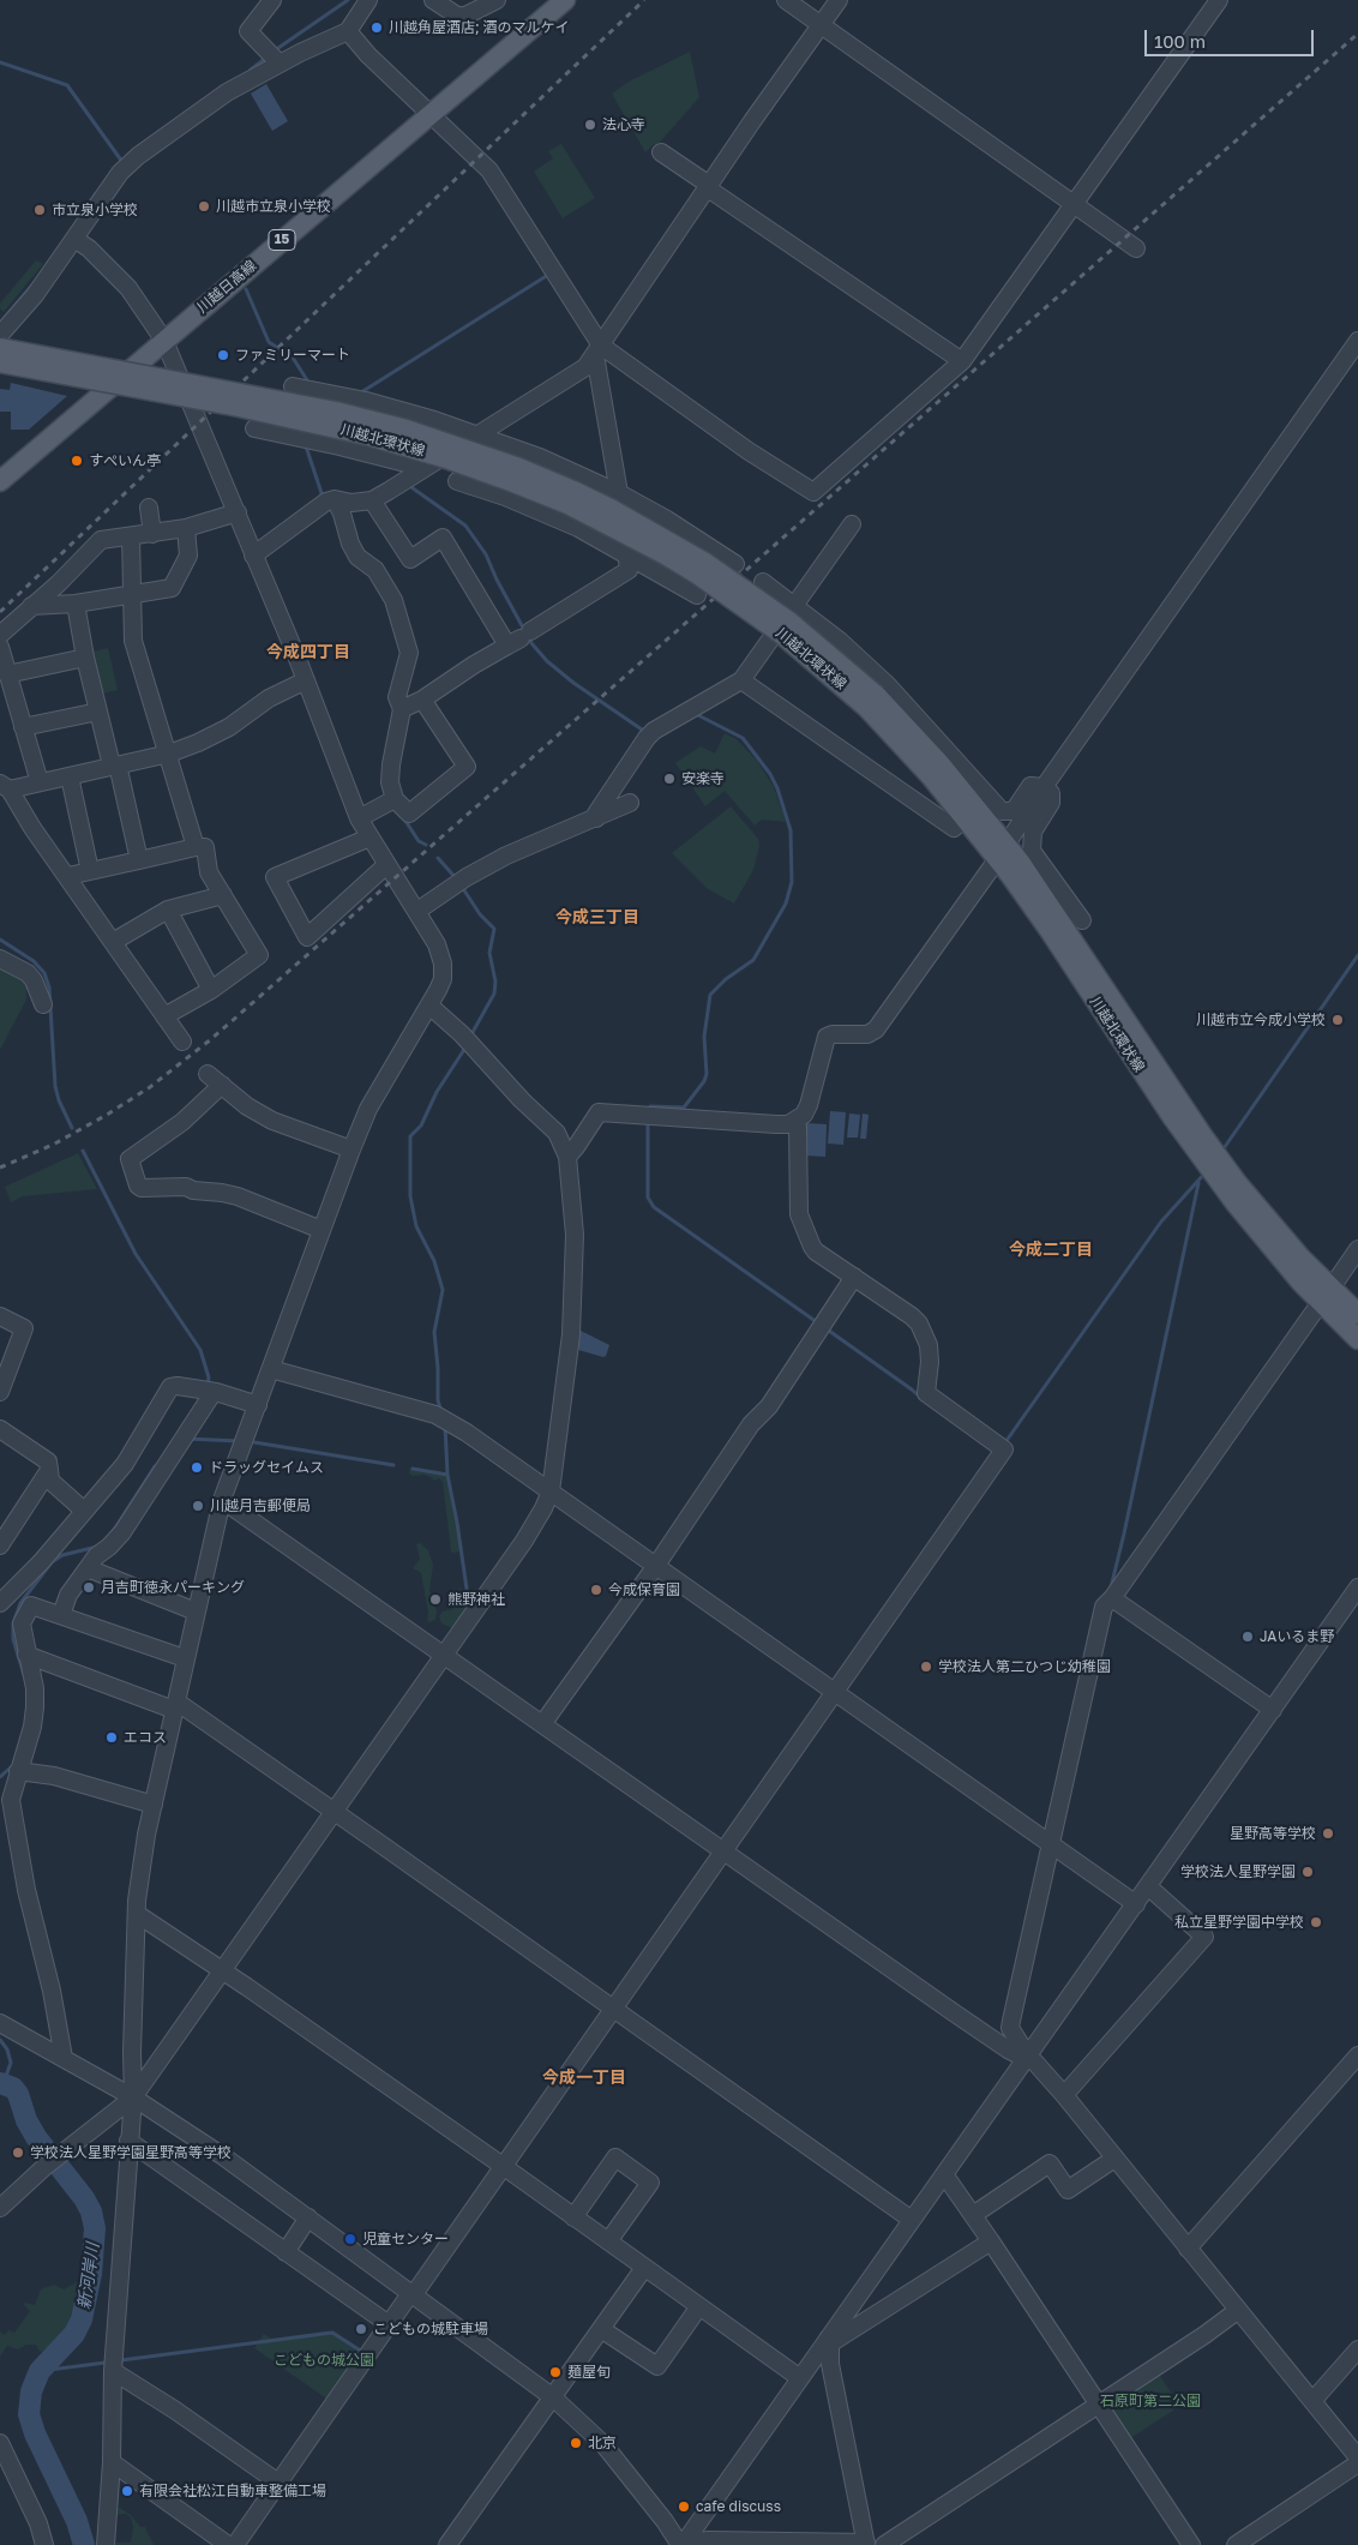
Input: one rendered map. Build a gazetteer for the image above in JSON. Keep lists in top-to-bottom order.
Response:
{
  "streets": {
    "main road": ["15", "川越日高線", "川越北環状線"]
  },
  "districts": [
    "今成四丁目",
    "今成三丁目",
    "今成二丁目",
    "今成一丁目"
  ],
  "water": ["新河岸川"],
  "parks": ["こどもの城公園", "石原町第二公園"],
  "places": [
    "川越角屋酒店; 酒のマルケイ",
    "法心寺",
    "川越市立泉小学校",
    "市立泉小学校",
    "ファミリーマート",
    "すぺいん亭",
    "安楽寺",
    "川越市立今成小学校",
    "ドラッグセイムス",
    "川越月吉郵便局",
    "月吉町徳永パーキング",
    "今成保育園",
    "熊野神社",
    "JAいるま野",
    "学校法人第二ひつじ幼稚園",
    "エコス",
    "星野高等学校",
    "学校法人星野学園",
    "私立星野学園中学校",
    "学校法人星野学園星野高等学校",
    "児童センター",
    "こどもの城駐車場",
    "麺屋旬",
    "北京",
    "有限会社松江自動車整備工場",
    "cafe discuss"
  ],
  "scale_bar": "100 m"
}
